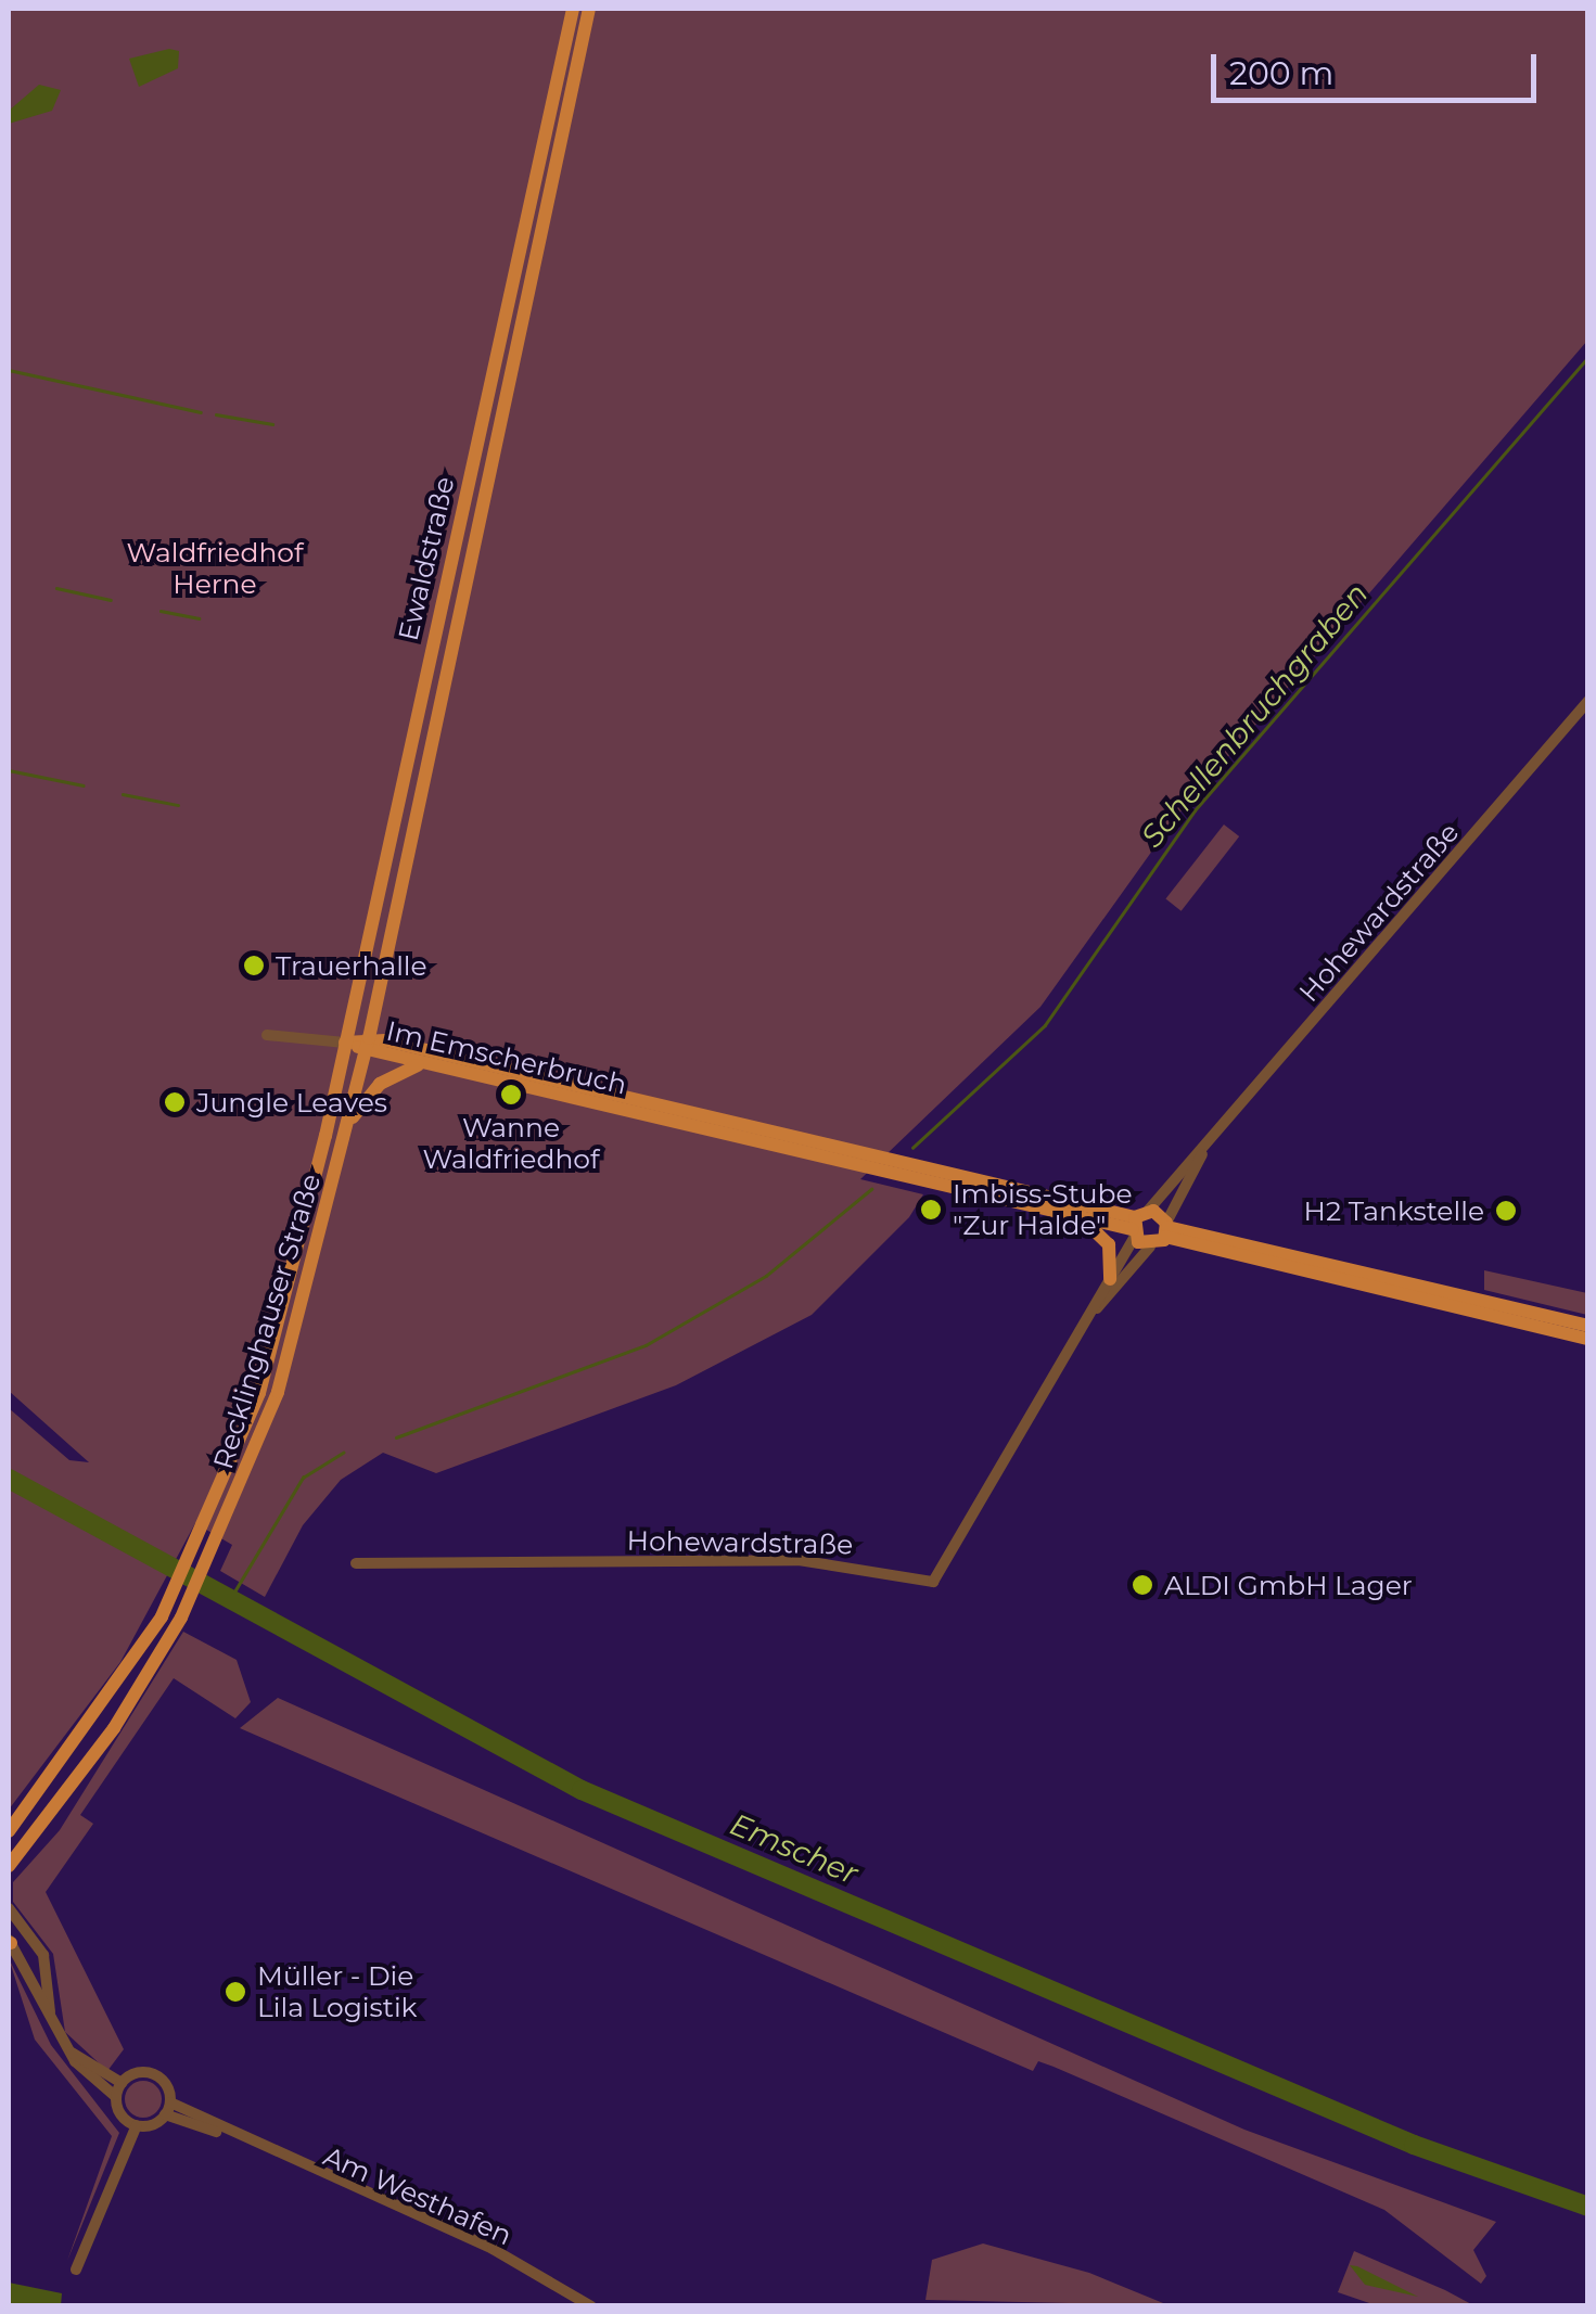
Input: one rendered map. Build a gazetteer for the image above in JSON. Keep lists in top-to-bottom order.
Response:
{
  "streets": {
    "main road": ["Ewaldstraße", "Im Emscherbruch", "Recklinghauser Straße"],
    "street": ["Hohewardstraße", "Am Westhafen"]
  },
  "crossings": [
    ["Ewaldstraße", "Im Emscherbruch"],
    ["Ewaldstraße", "Recklinghauser Straße"],
    ["Hohewardstraße", "Im Emscherbruch"],
    ["Im Emscherbruch", "Recklinghauser Straße"]
  ],
  "water": ["Schellenbruchgraben", "Emscher"],
  "parks": ["Waldfriedhof Herne"],
  "places": [
    "Trauerhalle",
    "Wanne Waldfriedhof",
    "Jungle Leaves",
    "Imbiss-Stube \"Zur Halde\"",
    "H2 Tankstelle",
    "ALDI GmbH Lager",
    "Müller - Die Lila Logistik"
  ],
  "scale_bar": "200 m"
}
